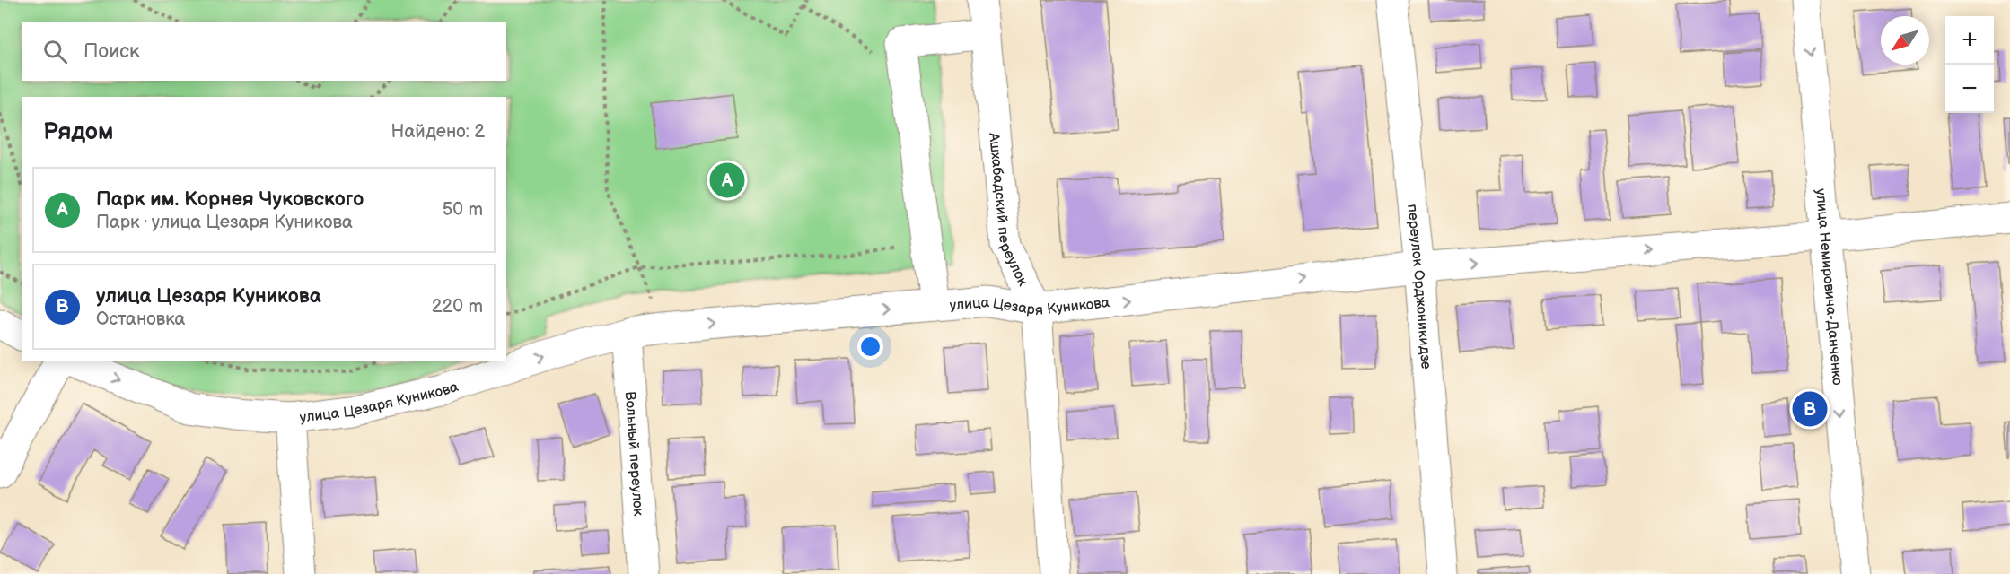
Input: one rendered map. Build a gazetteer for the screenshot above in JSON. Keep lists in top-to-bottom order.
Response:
{
  "streets": {
    "street": [
      "Ашхабадский переулок",
      "переулок Орджоникидзе",
      "улица Немировича-Данченко",
      "улица Цезаря Куникова",
      "Вольный переулок"
    ]
  },
  "crossings": [
    ["Ашхабадский переулок", "улица Цезаря Куникова"],
    ["переулок Орджоникидзе", "улица Цезаря Куникова"],
    ["улица Немировича-Данченко", "улица Цезаря Куникова"],
    ["улица Цезаря Куникова", "Вольный переулок"]
  ],
  "one_way": ["улица Немировича-Данченко", "улица Цезаря Куникова"],
  "north": "bottom left",
  "page": {
    "map_buttons": ["+", "−"],
    "search": "Поиск",
    "heading": ["Рядом", "Найдено: 2"],
    "pins": ["A", "B"],
    "list": [
      {
        "mark": "A",
        "name": "Парк им. Корнея Чуковского",
        "note": "Парк · улица Цезаря Куникова",
        "value": "50 m"
      },
      {
        "mark": "B",
        "name": "улица Цезаря Куникова",
        "note": "Остановка",
        "value": "220 m"
      }
    ]
  }
}
